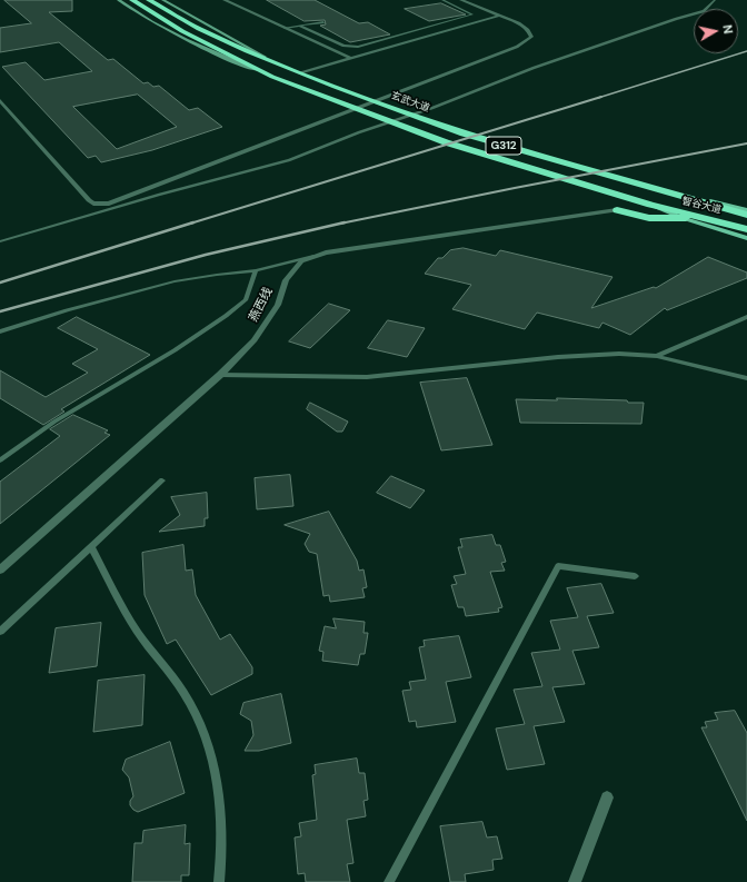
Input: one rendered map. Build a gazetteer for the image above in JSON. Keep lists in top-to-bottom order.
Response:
{
  "streets": {
    "highway": ["玄武大道", "G312", "智谷大道"],
    "street": ["燕西线"]
  },
  "crossings": [
    ["玄武大道", "智谷大道"],
    ["G312", "智谷大道"]
  ],
  "north": "right"
}
